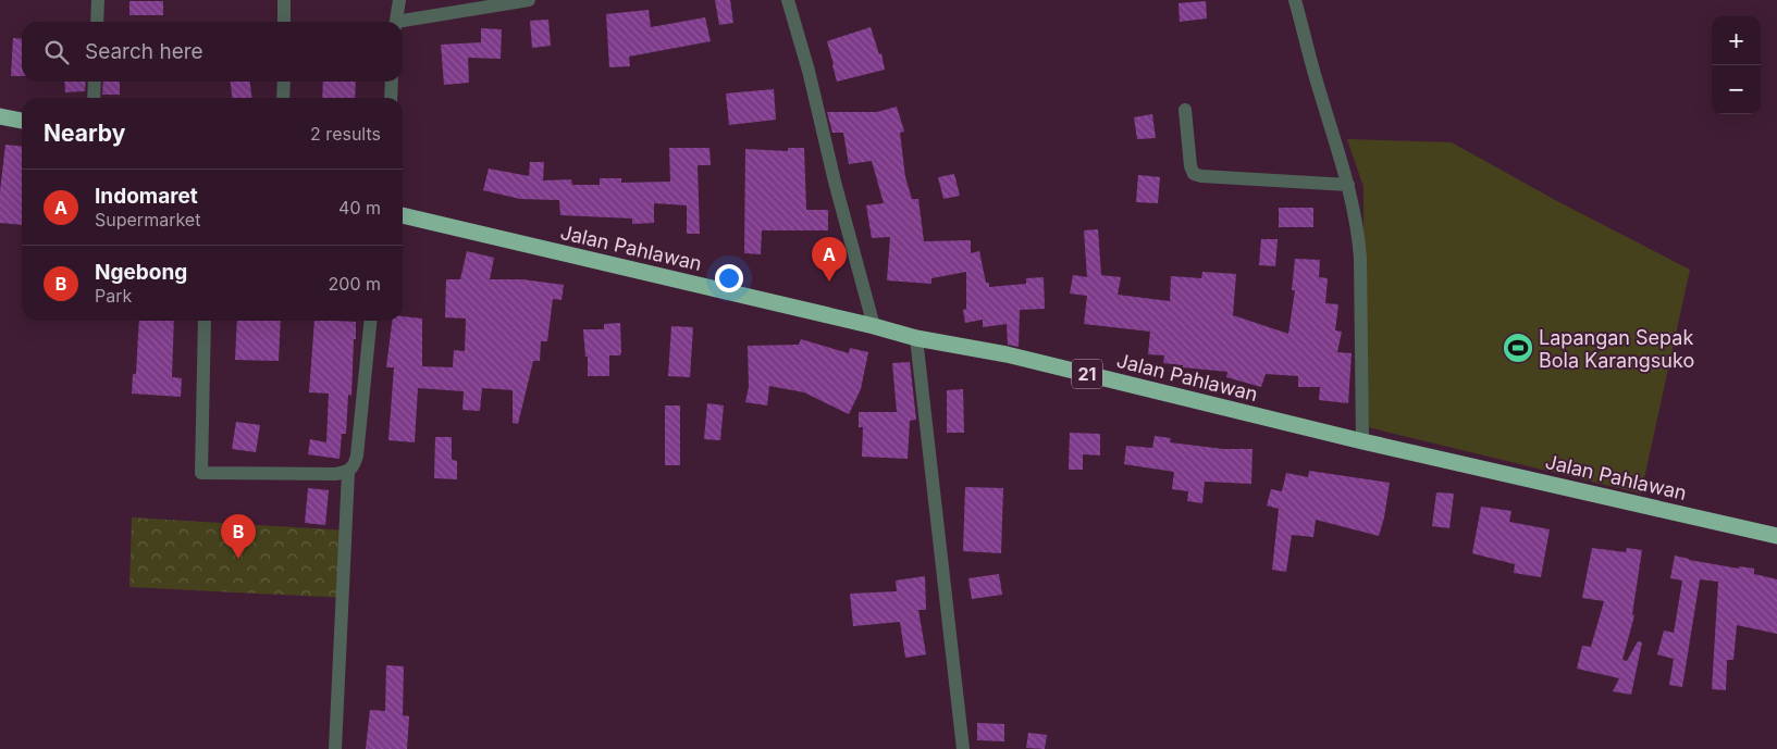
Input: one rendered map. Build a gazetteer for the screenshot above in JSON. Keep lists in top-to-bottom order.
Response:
{
  "streets": {
    "highway": ["Jalan Pahlawan", "21"]
  },
  "places": {
    "sports": ["Lapangan Sepak Bola Karangsuko"]
  },
  "page": {
    "map_buttons": ["+", "−"],
    "search": "Search here",
    "heading": ["Nearby", "2 results"],
    "list": [
      {
        "mark": "A",
        "name": "Indomaret",
        "note": "Supermarket",
        "value": "40 m"
      },
      {
        "mark": "B",
        "name": "Ngebong",
        "note": "Park",
        "value": "200 m"
      }
    ],
    "pins": ["A", "B"]
  }
}
